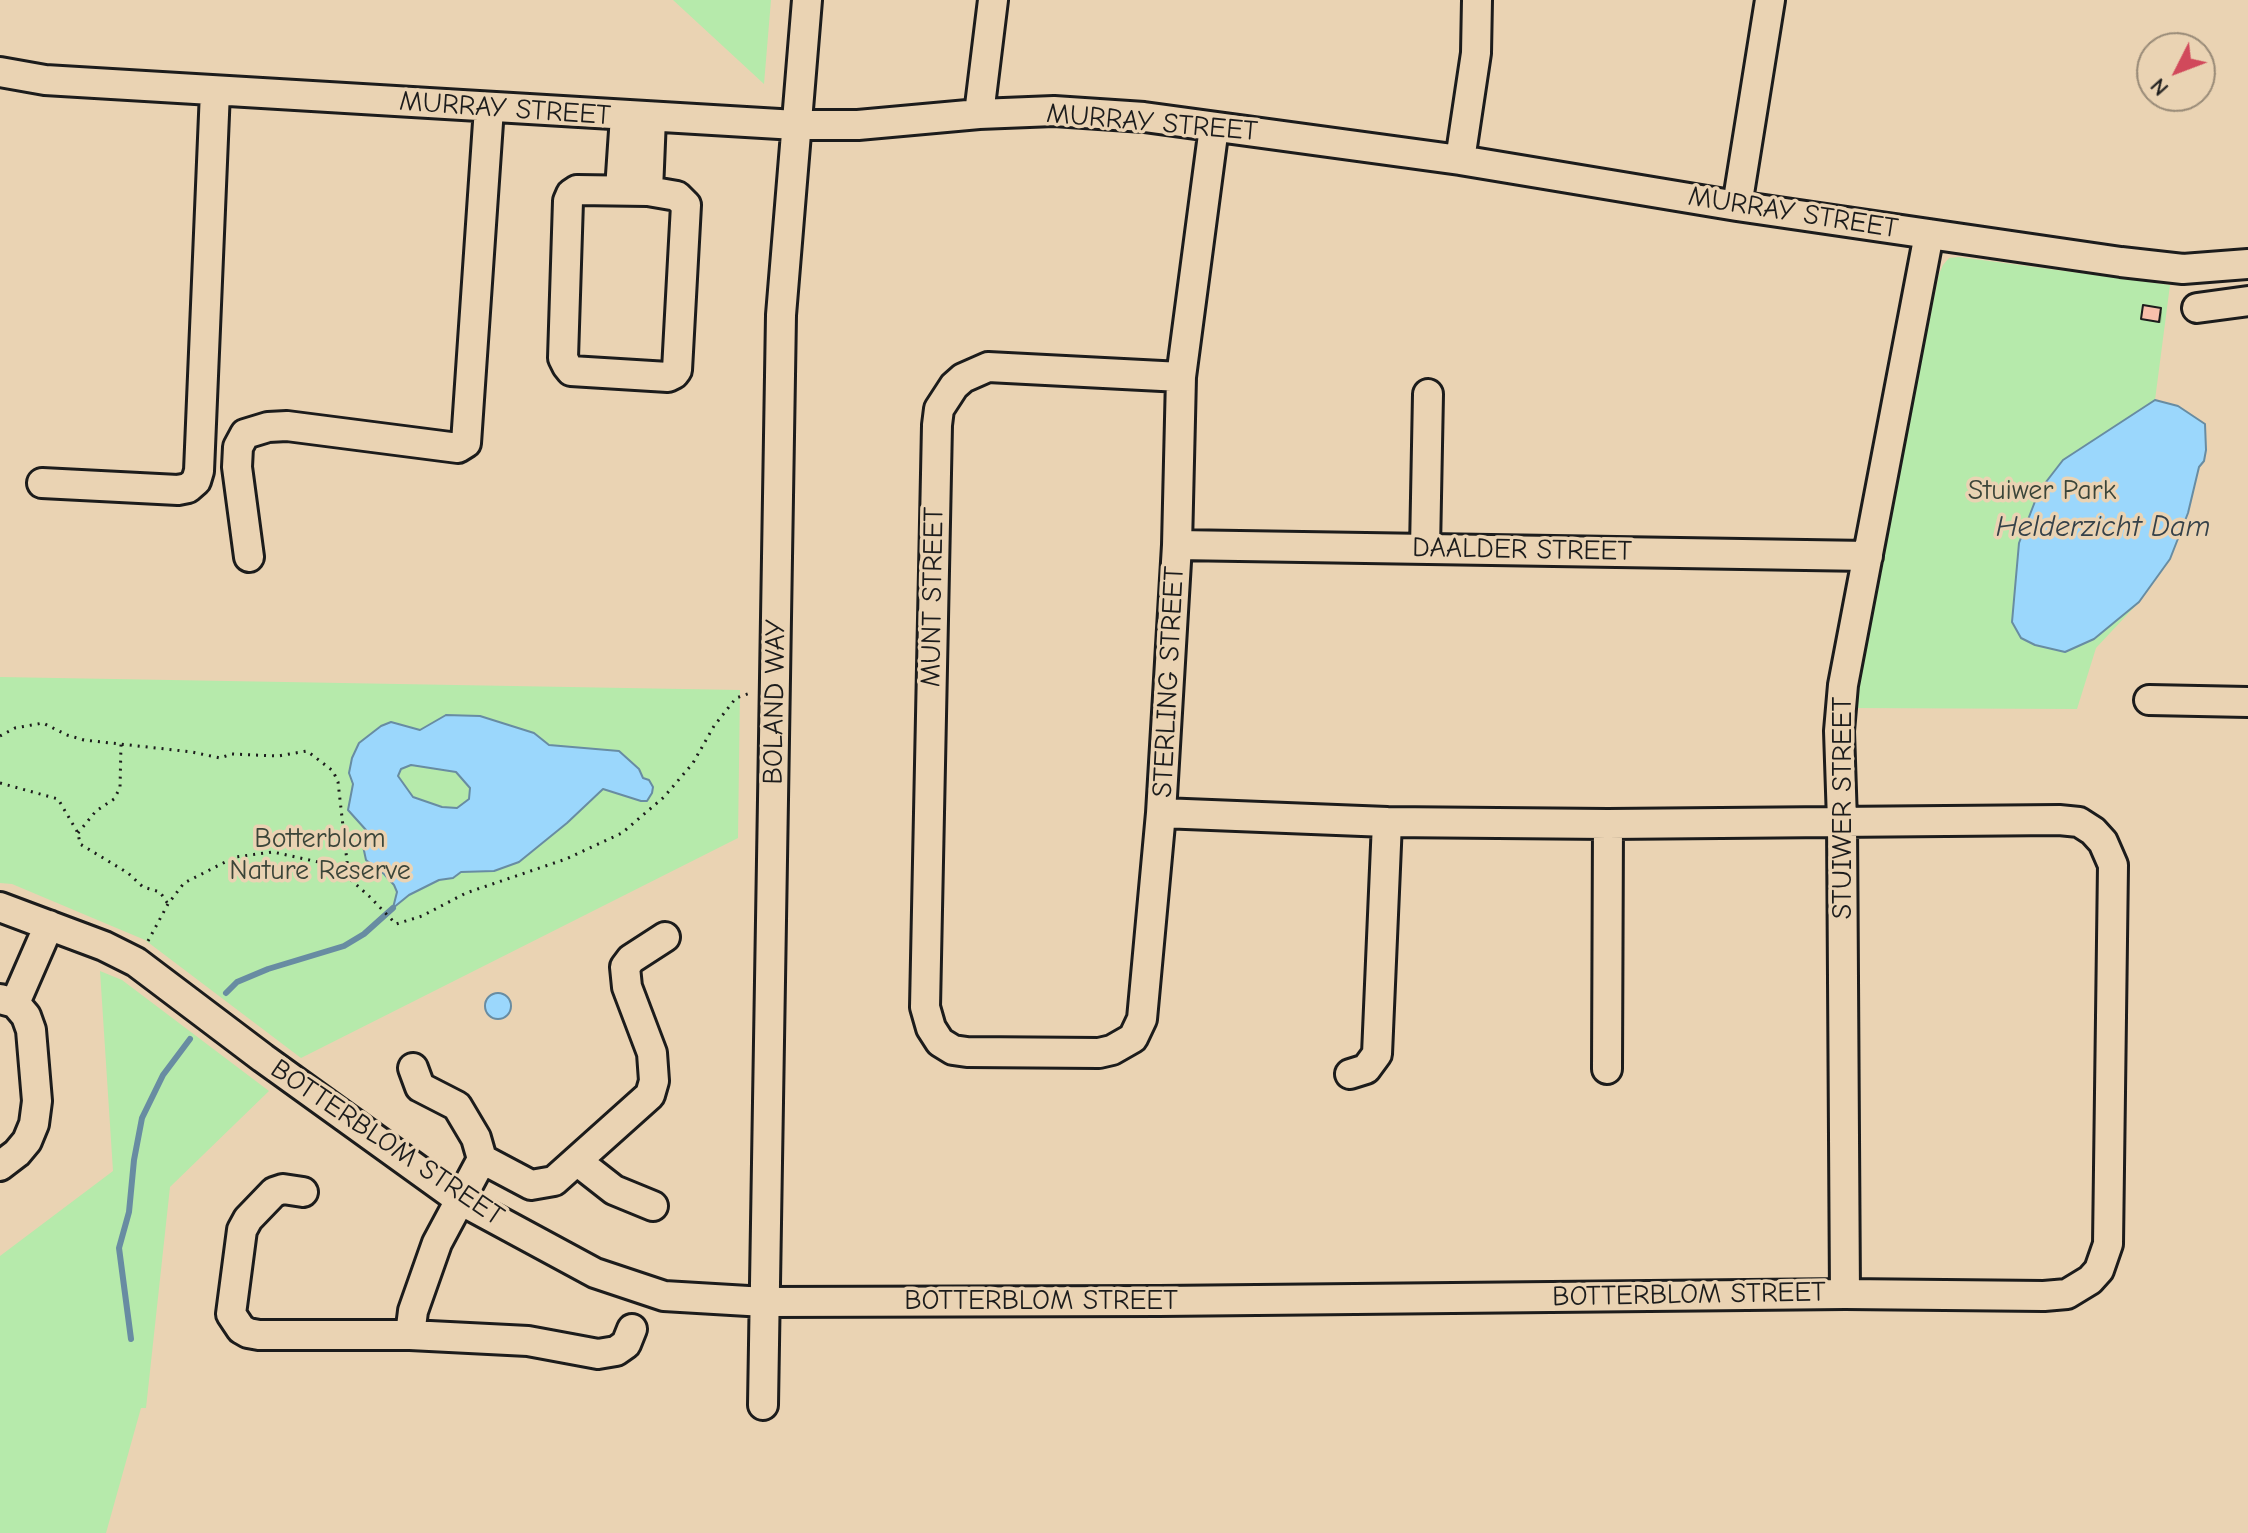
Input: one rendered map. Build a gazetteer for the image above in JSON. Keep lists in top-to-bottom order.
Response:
{
  "streets": {
    "street": [
      "MURRAY STREET",
      "DAALDER STREET",
      "MUNT STREET",
      "STERLING STREET",
      "BOLAND WAY",
      "STUIWER STREET",
      "BOTTERBLOM STREET"
    ]
  },
  "crossings": [
    ["MURRAY STREET", "STERLING STREET"],
    ["MURRAY STREET", "BOLAND WAY"],
    ["MURRAY STREET", "STUIWER STREET"],
    ["DAALDER STREET", "STERLING STREET"],
    ["DAALDER STREET", "STUIWER STREET"],
    ["MUNT STREET", "STERLING STREET"],
    ["STERLING STREET", "BOTTERBLOM STREET"],
    ["BOLAND WAY", "BOTTERBLOM STREET"],
    ["STUIWER STREET", "BOTTERBLOM STREET"]
  ],
  "water": ["Helderzicht Dam"],
  "parks": ["Stuiwer Park", "Botterblom Nature Reserve"],
  "north": "bottom left"
}
